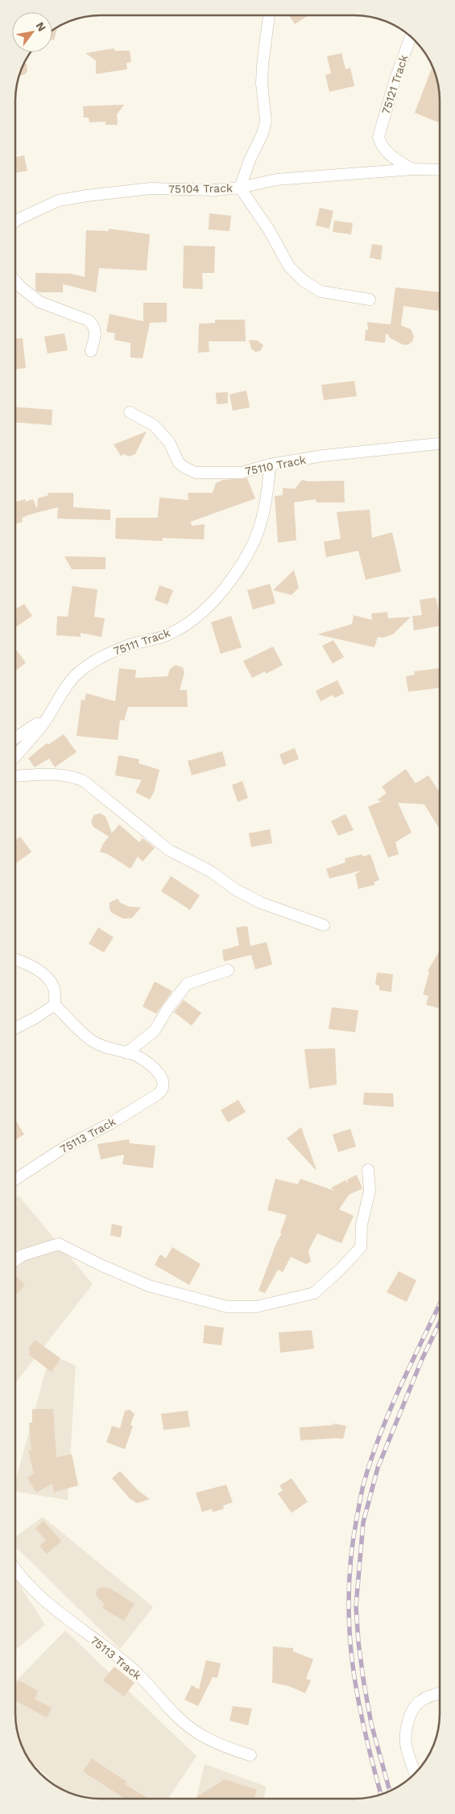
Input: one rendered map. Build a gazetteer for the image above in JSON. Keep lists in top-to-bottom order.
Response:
{
  "streets": {
    "street": [
      "75121 Track",
      "75104 Track",
      "75110 Track",
      "75111 Track",
      "75113 Track"
    ]
  },
  "crossings": [
    ["75121 Track", "75104 Track"],
    ["75110 Track", "75111 Track"]
  ],
  "north": "top right"
}
